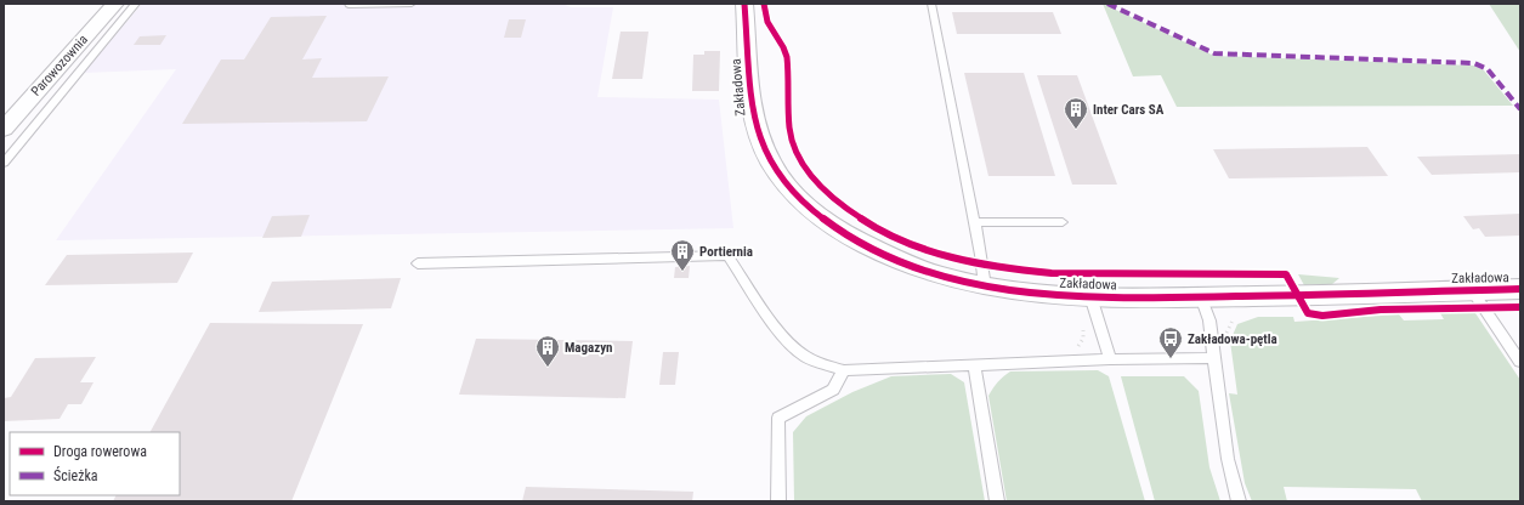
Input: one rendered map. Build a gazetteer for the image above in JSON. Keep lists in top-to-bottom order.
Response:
{
  "streets": {
    "street": ["Parowozownia", "Zakładowa"]
  },
  "places": {
    "building": ["Inter Cars SA", "Portiernia", "Magazyn"],
    "bus stop": ["Zakładowa-pętla"]
  },
  "legend": ["Droga rowerowa", "Ścieżka"]
}
